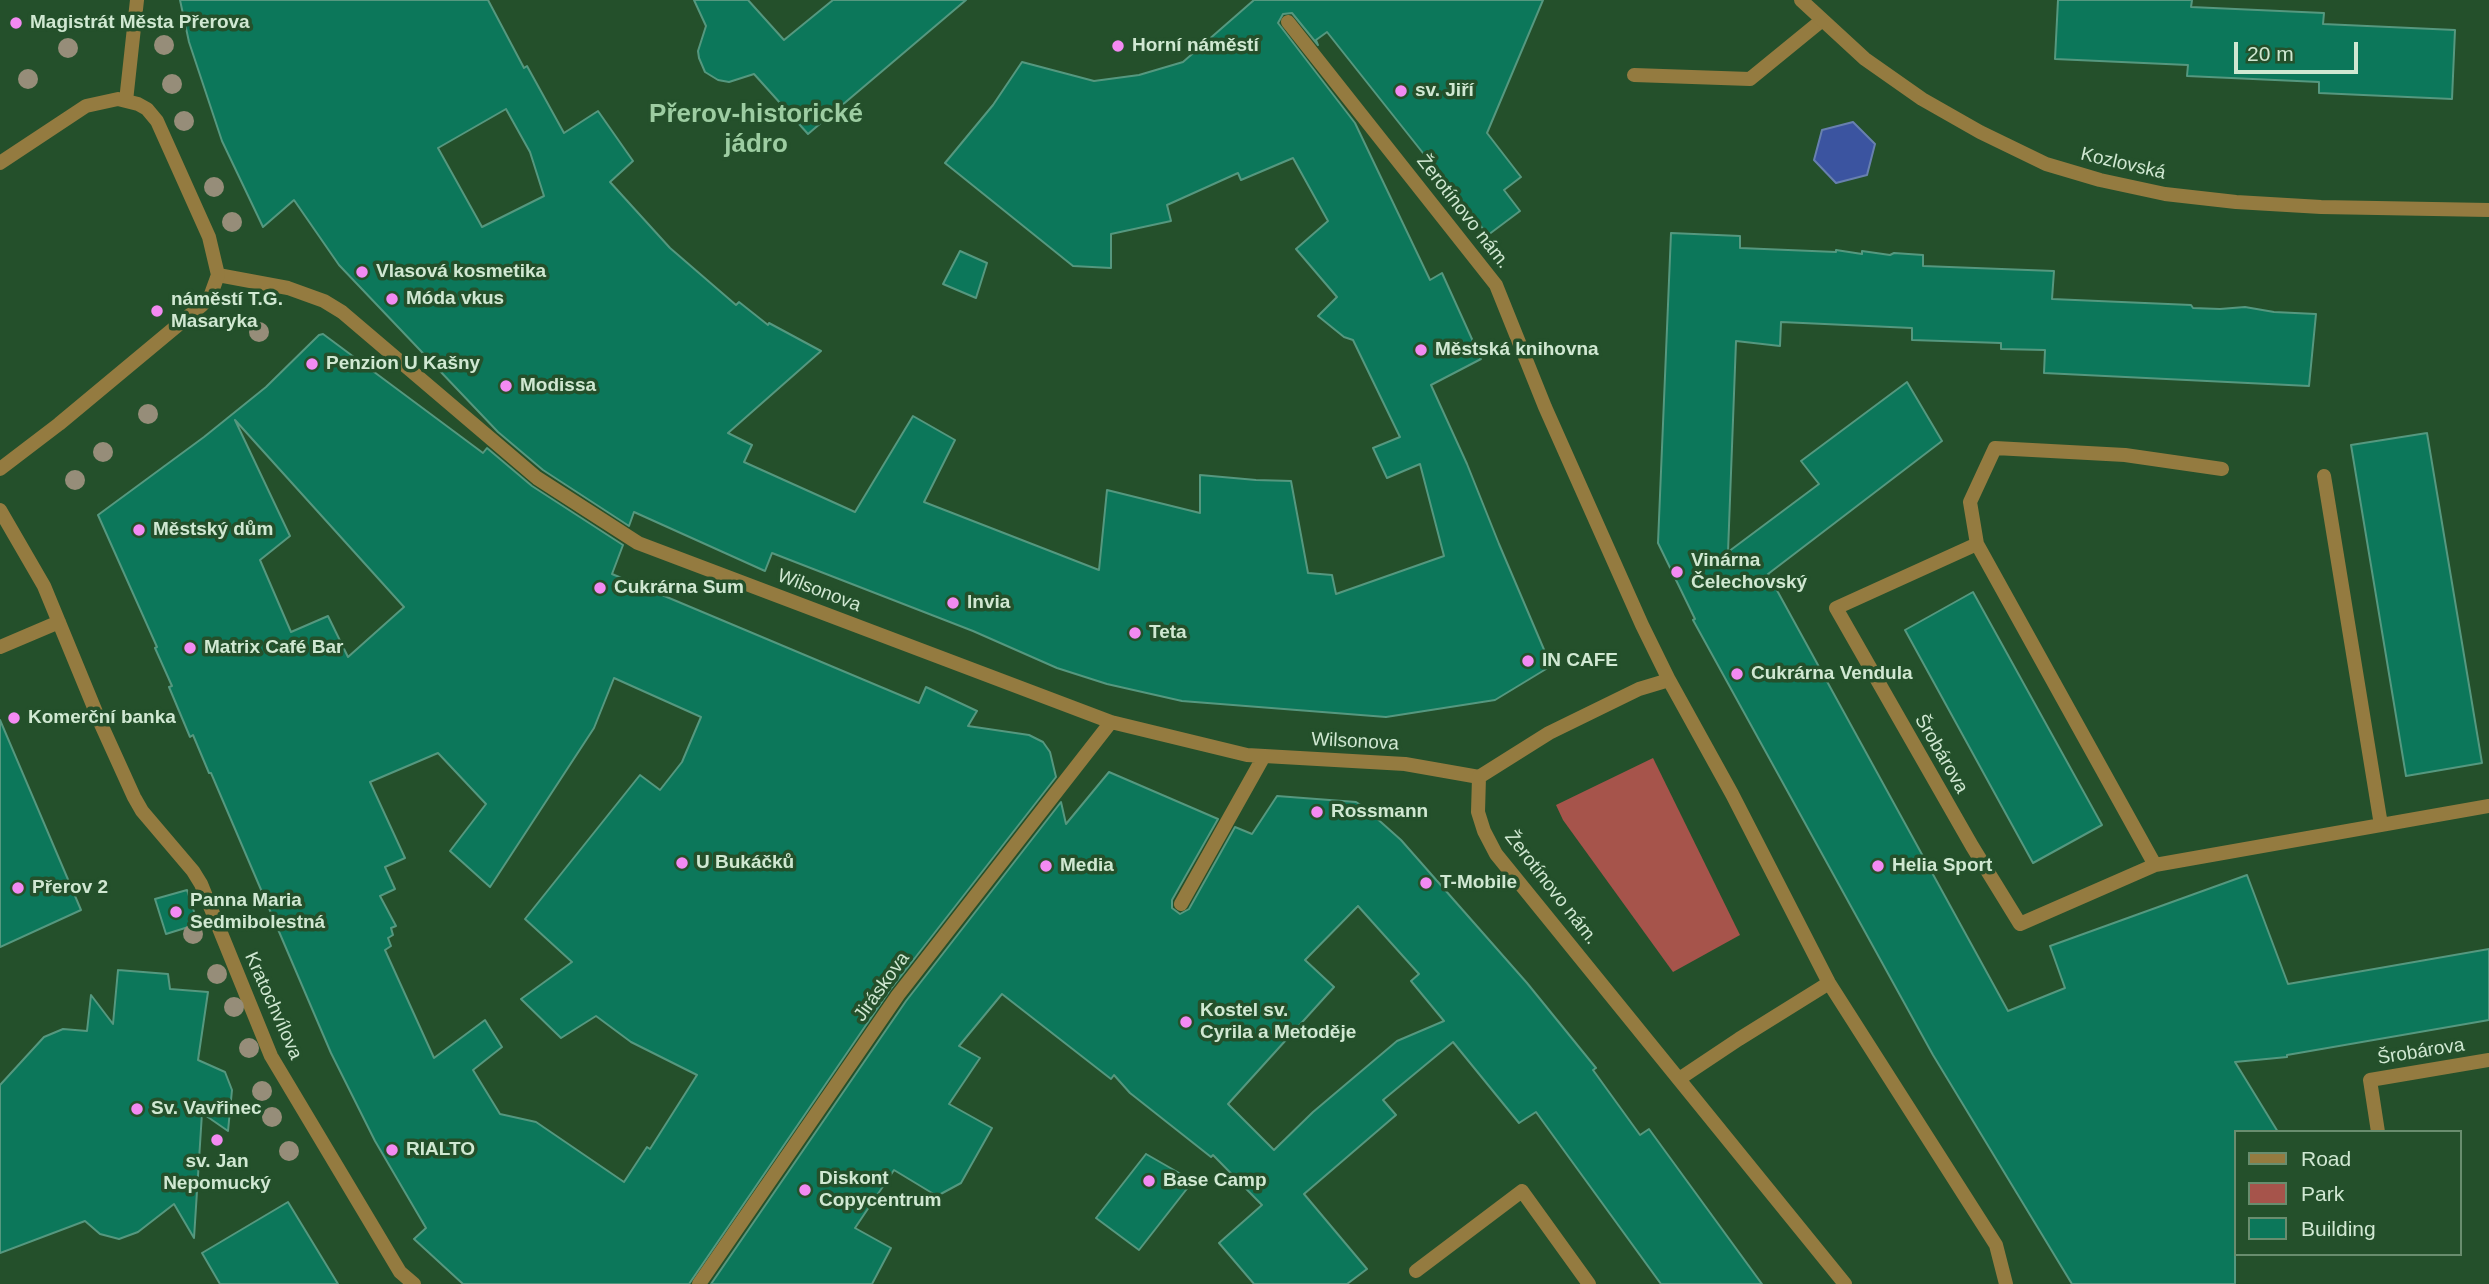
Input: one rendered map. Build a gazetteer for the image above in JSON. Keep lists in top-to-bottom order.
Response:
{
  "streets": {
    "street": [
      "Kozlovská",
      "Žerotínovo nám.",
      "Wilsonova",
      "Šrobárova",
      "Jiráskova",
      "Kratochvílova"
    ]
  },
  "crossings": [
    ["Žerotínovo nám.", "Wilsonova"],
    ["Wilsonova", "Jiráskova"]
  ],
  "districts": ["Přerov-historické jádro"],
  "places": [
    "Magistrát Města Přerova",
    "Horní náměstí",
    "sv. Jiří",
    "Vlasová kosmetika",
    "Móda vkus",
    "náměstí T.G. Masaryka",
    "Městská knihovna",
    "Penzion U Kašny",
    "Modissa",
    "Městský dům",
    "Vinárna Čelechovský",
    "Cukrárna Sum",
    "Invia",
    "Teta",
    "Matrix Café Bar",
    "IN CAFE",
    "Cukrárna Vendula",
    "Komerční banka",
    "Rossmann",
    "U Bukáčků",
    "Media",
    "Helia Sport",
    "T-Mobile",
    "Přerov 2",
    "Panna Maria Sedmibolestná",
    "Kostel sv. Cyrila a Metoděje",
    "Sv. Vavřinec",
    "sv. Jan Nepomucký",
    "RIALTO",
    "Base Camp",
    "Diskont Copycentrum"
  ],
  "legend": ["Road", "Park", "Building"],
  "scale_bar": "20 m"
}
